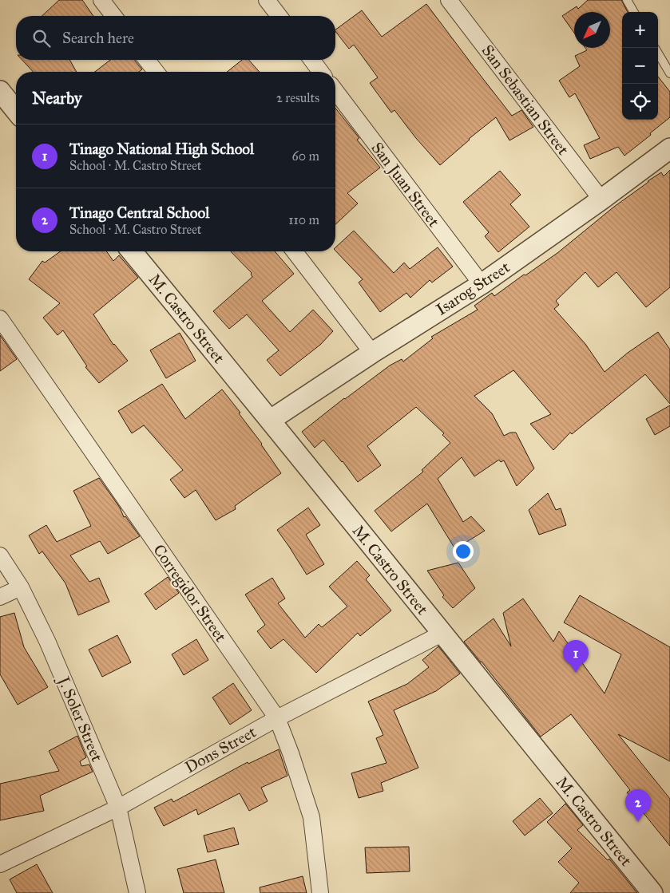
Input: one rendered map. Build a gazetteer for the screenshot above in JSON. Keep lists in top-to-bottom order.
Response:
{
  "streets": {
    "street": [
      "San Sebastian Street",
      "San Juan Street",
      "Isarog Street",
      "M. Castro Street",
      "Corregidor Street",
      "J. Soler Street",
      "Dons Street"
    ]
  },
  "crossings": [
    ["San Sebastian Street", "Isarog Street"],
    ["San Juan Street", "Isarog Street"],
    ["Isarog Street", "M. Castro Street"],
    ["M. Castro Street", "Dons Street"],
    ["Corregidor Street", "Dons Street"],
    ["J. Soler Street", "Dons Street"]
  ],
  "north": "bottom left",
  "page": {
    "map_buttons": ["+", "−"],
    "search": "Search here",
    "heading": ["Nearby", "2 results"],
    "list": [
      {
        "mark": "1",
        "name": "Tinago National High School",
        "note": "School · M. Castro Street",
        "value": "60 m"
      },
      {
        "mark": "2",
        "name": "Tinago Central School",
        "note": "School · M. Castro Street",
        "value": "110 m"
      }
    ],
    "pins": ["1", "2"]
  }
}
